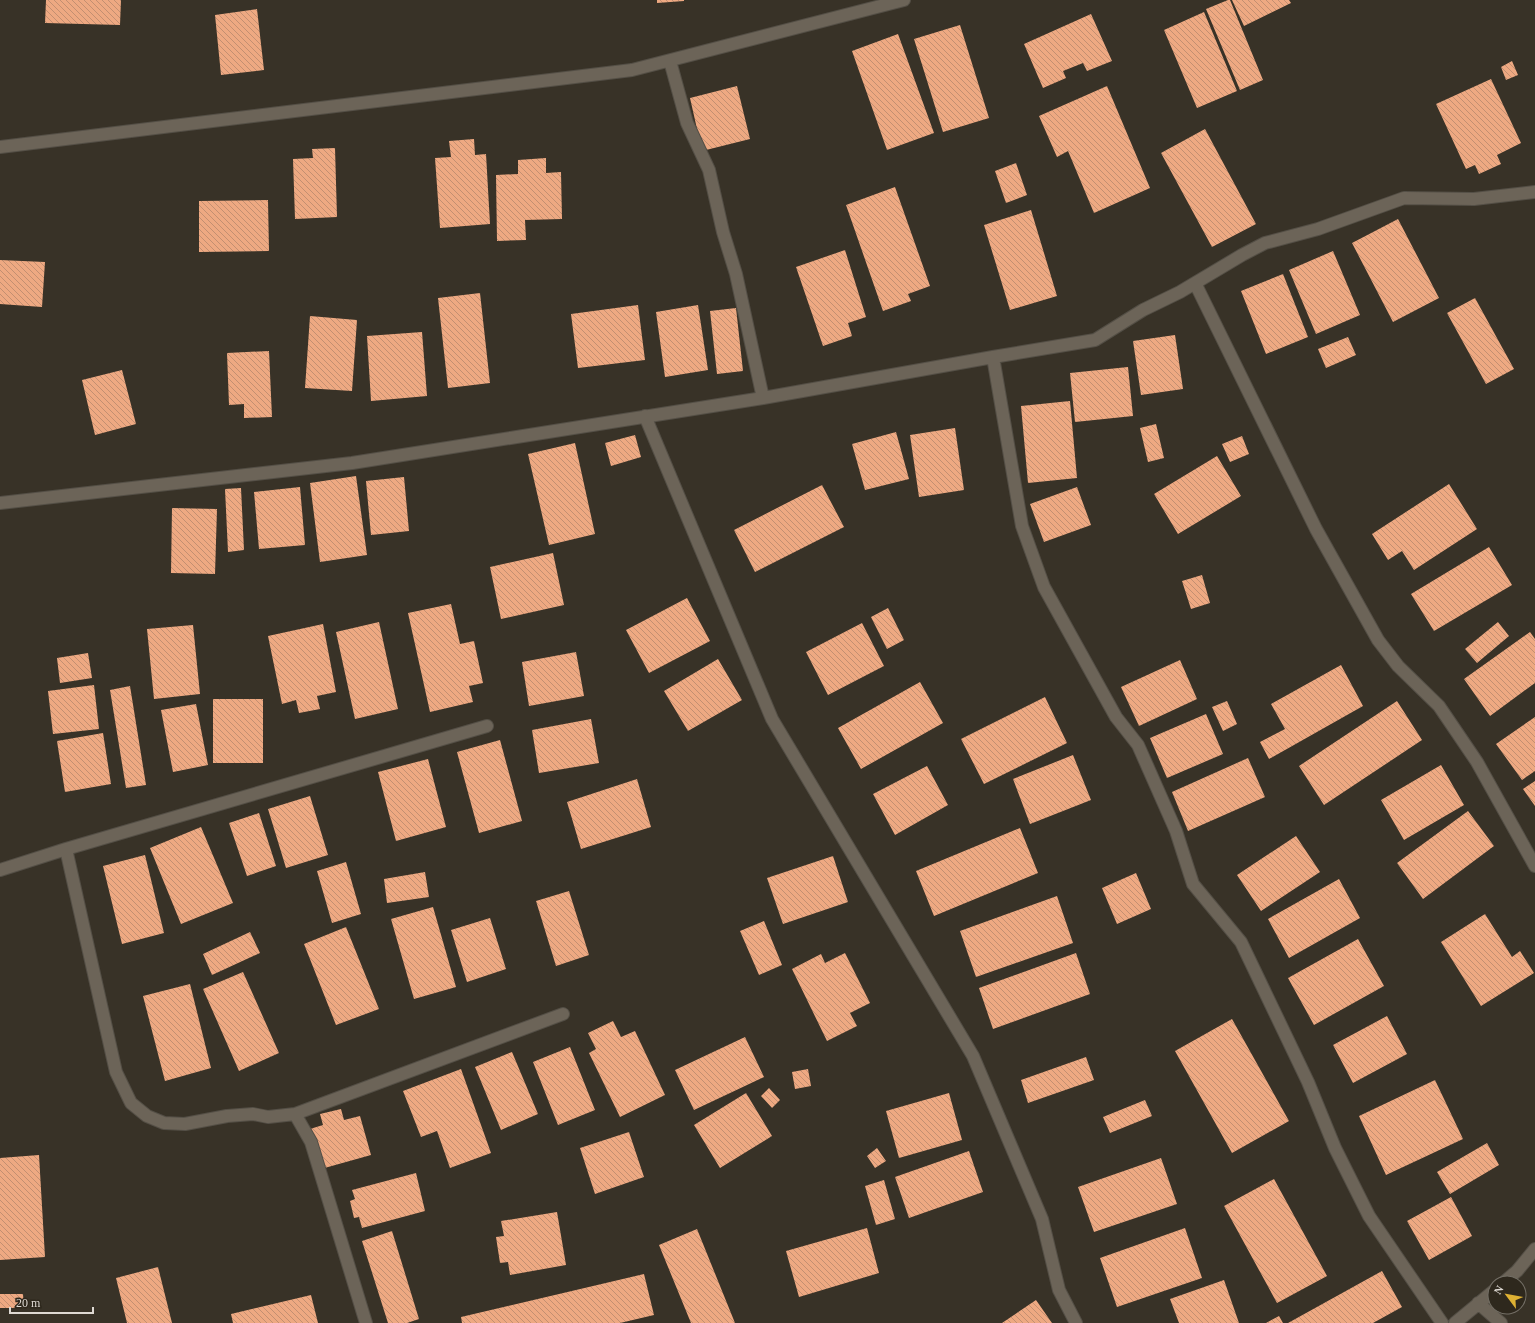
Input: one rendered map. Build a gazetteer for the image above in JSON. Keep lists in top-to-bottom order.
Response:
{
  "scale_bar": "20 m",
  "north": "top left"
}
